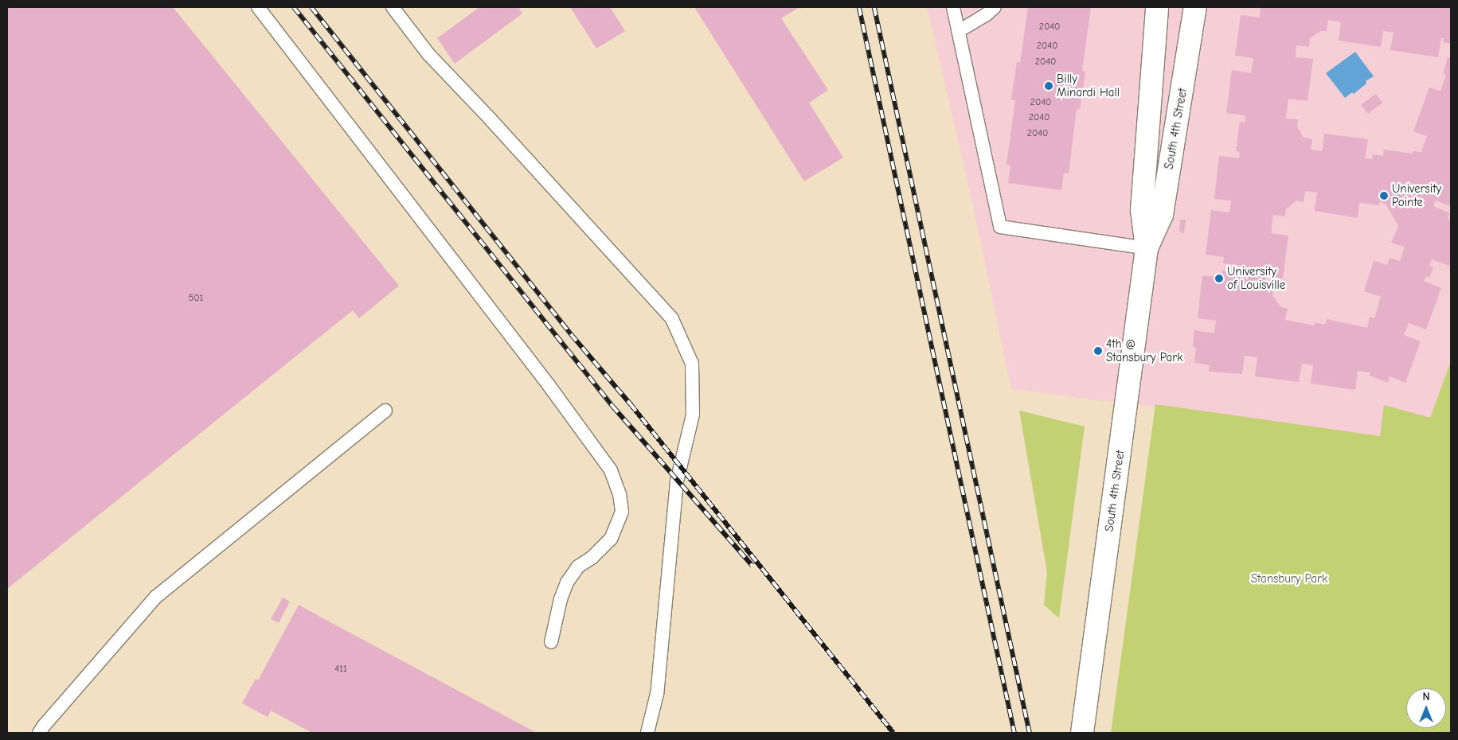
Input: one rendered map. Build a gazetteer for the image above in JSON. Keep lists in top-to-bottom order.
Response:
{
  "streets": {
    "main road": ["South 4th Street"]
  },
  "parks": ["Stansbury Park"],
  "places": [
    "Billy Minardi Hall",
    "University Pointe",
    "University of Louisville",
    "4th @ Stansbury Park"
  ],
  "house_numbers": [
    "2040",
    "2040",
    "2040",
    "2040",
    "2040",
    "2040",
    "501",
    "411"
  ],
  "north": "top"
}
